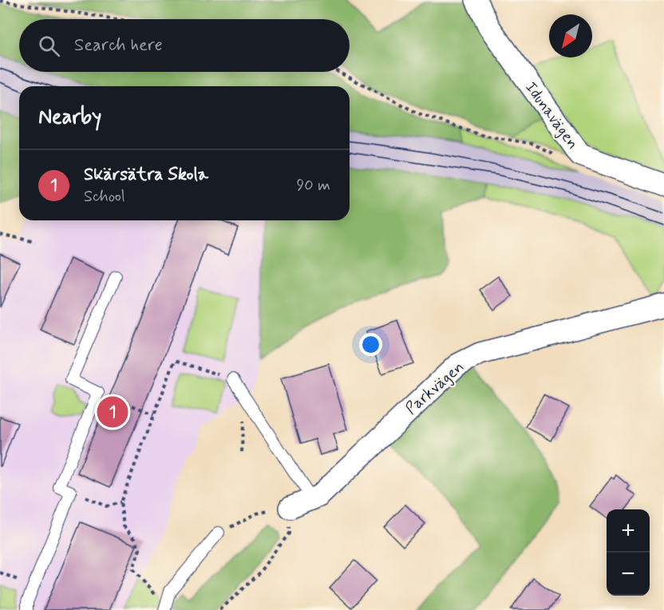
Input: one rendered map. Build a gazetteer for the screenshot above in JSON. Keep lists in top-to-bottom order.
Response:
{
  "streets": {
    "street": ["Idunavägen", "Parkvägen"]
  },
  "north": "bottom left",
  "page": {
    "search": "Search here",
    "heading": "Nearby",
    "list": [
      {
        "mark": "1",
        "name": "Skärsätra Skola",
        "note": "School",
        "value": "90 m"
      }
    ],
    "pins": "1",
    "map_buttons": ["+", "−"]
  }
}
